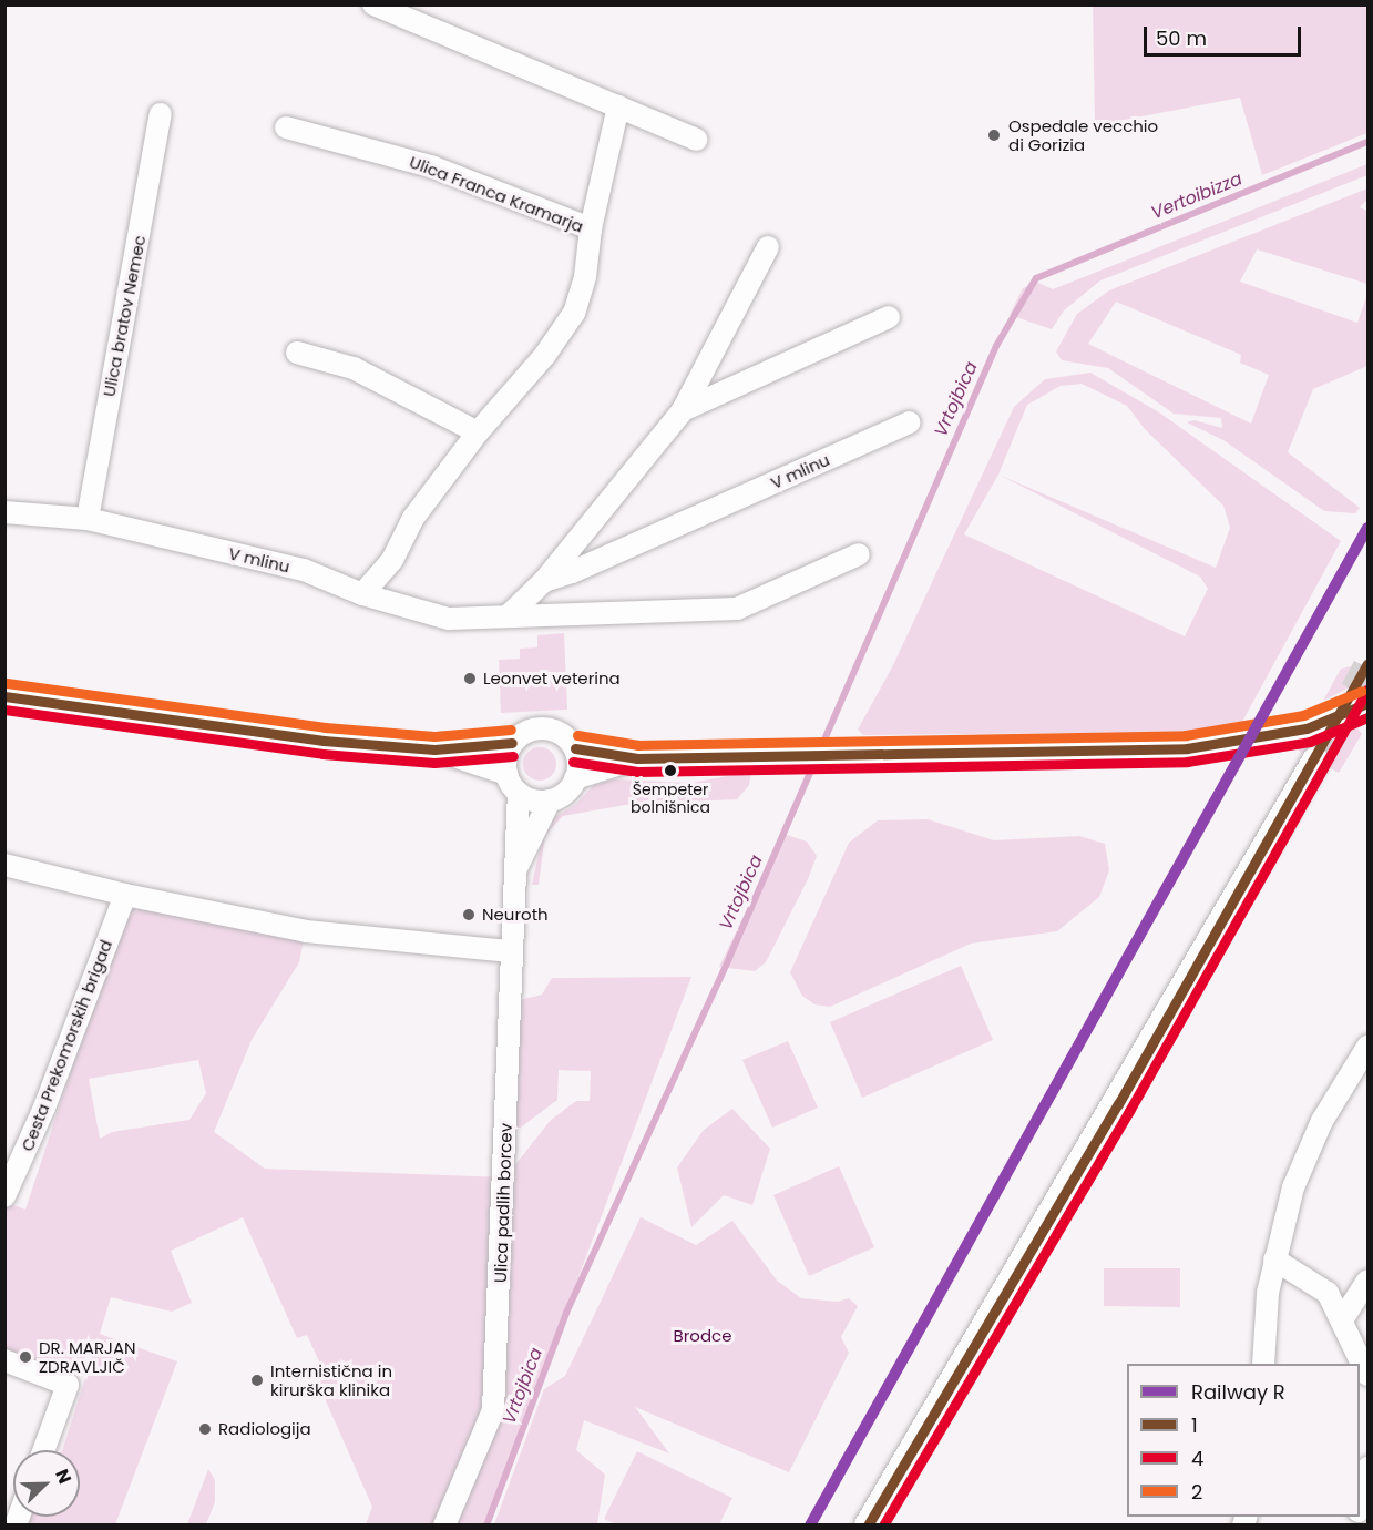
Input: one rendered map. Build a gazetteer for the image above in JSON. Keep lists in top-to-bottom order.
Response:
{
  "streets": {
    "street": [
      "Ulica Franca Kramarja",
      "Ulica bratov Nemec",
      "V mlinu",
      "Cesta Prekomorskih brigad",
      "Ulica padlih borcev"
    ]
  },
  "crossings": [
    ["Ulica Franca Kramarja", "V mlinu"],
    ["Ulica bratov Nemec", "V mlinu"]
  ],
  "water": ["Vertoibizza", "Vrtojbica"],
  "parks": ["Brodce"],
  "places": [
    "Ospedale vecchio di Gorizia",
    "Leonvet veterina",
    "Šempeter bolnišnica",
    "Neuroth",
    "DR. MARJAN ZDRAVLJIČ",
    "Internistična in kirurška klinika",
    "Radiologija"
  ],
  "lines": [
    "rail line R",
    "transit line 1",
    "transit line 2",
    "transit line 4"
  ],
  "legend": [
    "Railway R",
    "1",
    "4",
    "2"
  ],
  "scale_bar": "50 m",
  "north": "top right"
}
